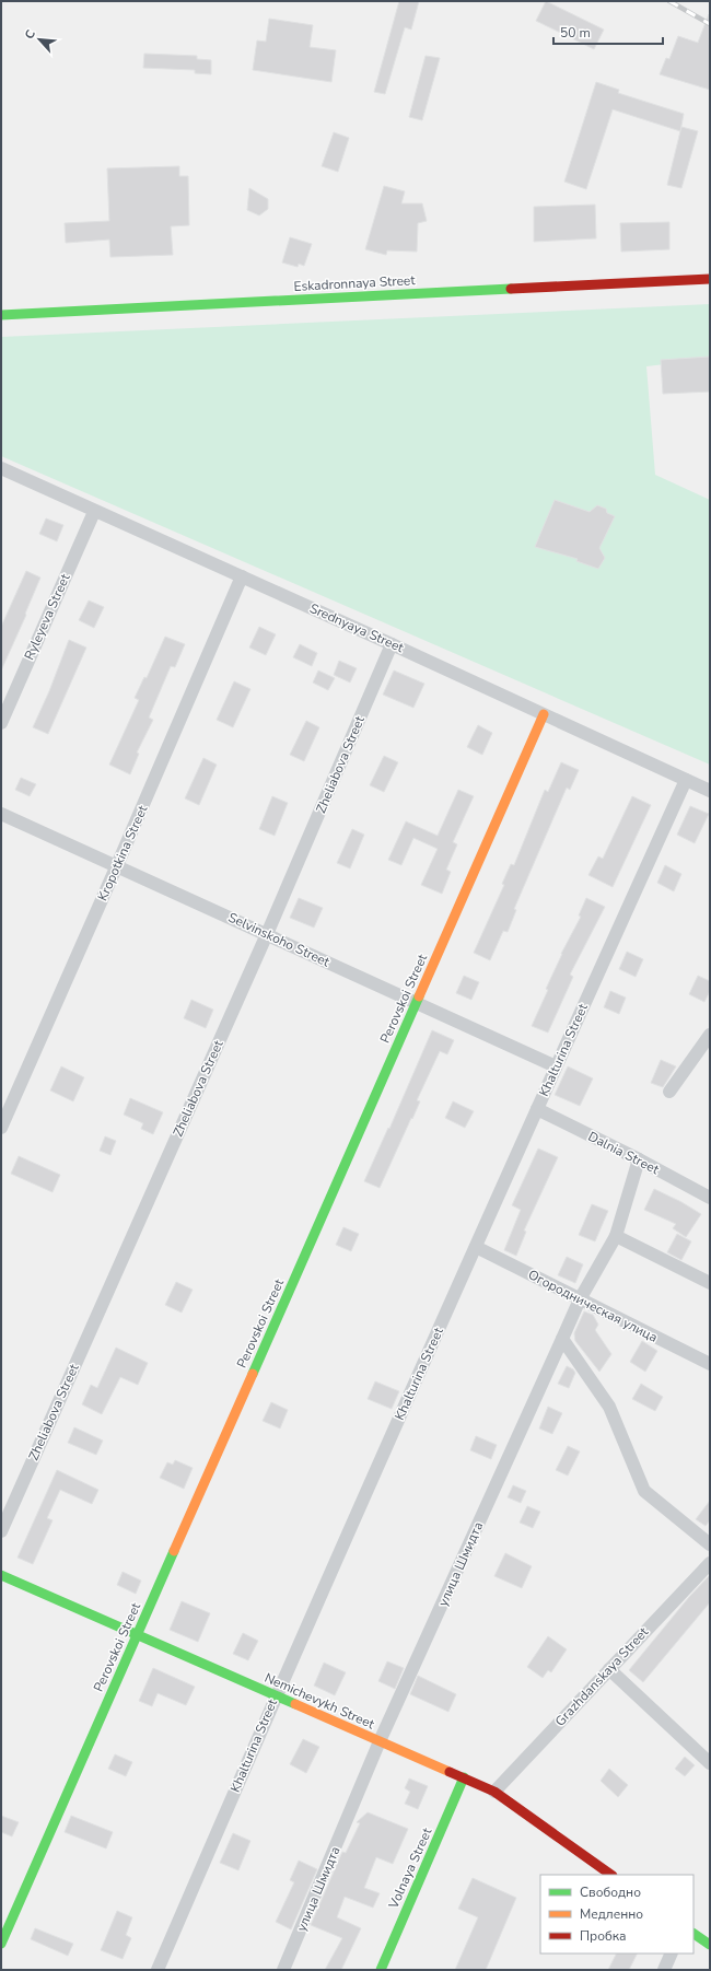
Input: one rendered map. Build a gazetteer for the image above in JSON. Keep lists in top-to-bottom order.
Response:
{
  "streets": {
    "street": [
      "Eskadronnaya Street",
      "Ryleyeva Street",
      "Srednyaya Street",
      "Zheliabova Street",
      "Kropotkina Street",
      "Selvinskoho Street",
      "Perovskoi Street",
      "Khalturina Street",
      "Dalnia Street",
      "Огородническая улица",
      "улица Шмидта",
      "Grazhdanskaya Street",
      "Nemichevykh Street",
      "Volnaya Street"
    ]
  },
  "crossings": [
    ["Ryleyeva Street", "Srednyaya Street"],
    ["Srednyaya Street", "Zheliabova Street"],
    ["Srednyaya Street", "Kropotkina Street"],
    ["Srednyaya Street", "Perovskoi Street"],
    ["Srednyaya Street", "Khalturina Street"],
    ["Zheliabova Street", "Selvinskoho Street"],
    ["Kropotkina Street", "Selvinskoho Street"],
    ["Selvinskoho Street", "Perovskoi Street"],
    ["Selvinskoho Street", "Khalturina Street"],
    ["Perovskoi Street", "Nemichevykh Street"],
    ["Khalturina Street", "Dalnia Street"],
    ["Khalturina Street", "Огородническая улица"],
    ["Khalturina Street", "Nemichevykh Street"],
    ["Dalnia Street", "улица Шмидта"],
    ["Огородническая улица", "улица Шмидта"],
    ["улица Шмидта", "Nemichevykh Street"],
    ["Grazhdanskaya Street", "Nemichevykh Street"],
    ["Nemichevykh Street", "Volnaya Street"]
  ],
  "legend": ["Свободно", "Медленно", "Пробка"],
  "scale_bar": "50 m",
  "north": "top left"
}
